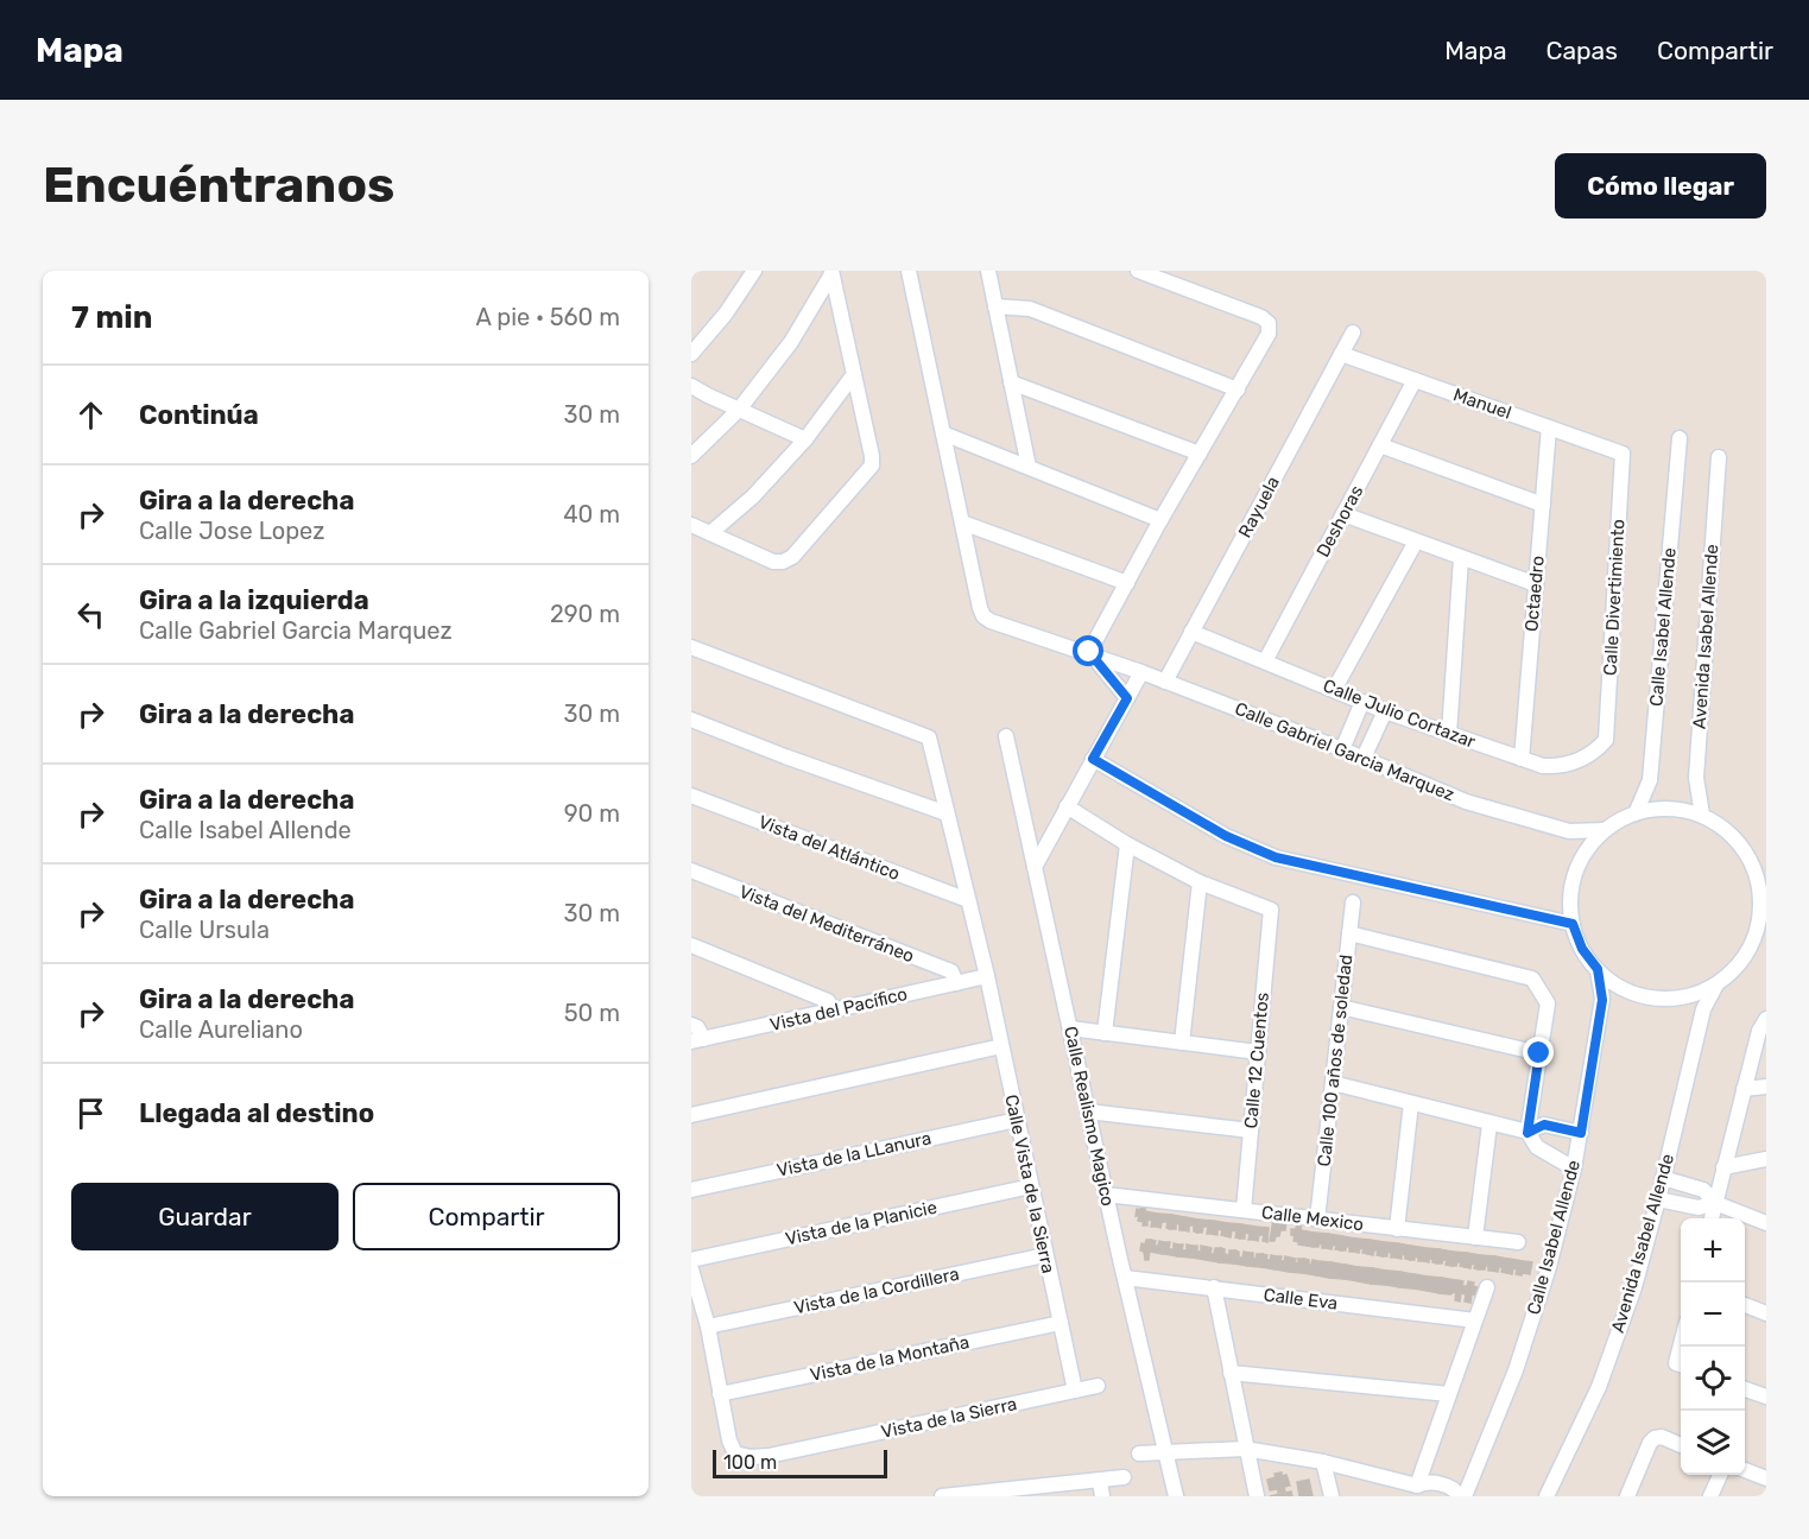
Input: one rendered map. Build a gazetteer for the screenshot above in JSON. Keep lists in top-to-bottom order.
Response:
{
  "streets": {
    "street": [
      "Manuel",
      "Rayuela",
      "Deshoras",
      "Octaedro",
      "Calle Divertimiento",
      "Calle Isabel Allende",
      "Avenida Isabel Allende",
      "Calle Julio Cortazar",
      "Calle Gabriel Garcia Marquez",
      "Vista del Atlántico",
      "Vista del Mediterráneo",
      "Vista del Pacífico",
      "Calle 12 Cuentos",
      "Calle 100 años de soledad",
      "Calle Realismo Magico",
      "Vista de la LLanura",
      "Calle Vista de la Sierra",
      "Calle Mexico",
      "Vista de la Planicie",
      "Vista de la Cordillera",
      "Calle Eva",
      "Vista de la Montaña",
      "Vista de la Sierra"
    ]
  },
  "crossings": [
    ["Manuel", "Rayuela"],
    ["Manuel", "Deshoras"],
    ["Manuel", "Octaedro"],
    ["Manuel", "Calle Divertimiento"],
    ["Rayuela", "Calle Julio Cortazar"],
    ["Rayuela", "Calle Gabriel Garcia Marquez"],
    ["Deshoras", "Calle Julio Cortazar"],
    ["Octaedro", "Calle Julio Cortazar"],
    ["Calle Divertimiento", "Calle Julio Cortazar"],
    ["Calle Isabel Allende", "Avenida Isabel Allende"],
    ["Calle Isabel Allende", "Calle Gabriel Garcia Marquez"],
    ["Avenida Isabel Allende", "Calle Gabriel Garcia Marquez"],
    ["Vista del Atlántico", "Calle Vista de la Sierra"],
    ["Vista del Mediterráneo", "Vista del Pacífico"],
    ["Vista del Pacífico", "Calle Vista de la Sierra"],
    ["Calle 12 Cuentos", "Calle Mexico"],
    ["Calle 100 años de soledad", "Calle Mexico"],
    ["Calle Realismo Magico", "Calle Mexico"],
    ["Calle Realismo Magico", "Calle Eva"],
    ["Vista de la LLanura", "Calle Vista de la Sierra"],
    ["Calle Vista de la Sierra", "Vista de la Planicie"],
    ["Calle Vista de la Sierra", "Vista de la Cordillera"],
    ["Calle Vista de la Sierra", "Vista de la Montaña"],
    ["Calle Vista de la Sierra", "Vista de la Sierra"],
    ["Vista de la Cordillera", "Vista de la Sierra"],
    ["Vista de la Montaña", "Vista de la Sierra"]
  ],
  "scale_bar": "100 m",
  "page": {
    "header": "Mapa",
    "nav": ["Mapa", "Capas", "Compartir"],
    "buttons": [
      "Cómo llegar",
      ["Guardar", "Compartir"]
    ],
    "title": "Encuéntranos",
    "heading": ["7 min", "A pie · 560 m"],
    "list": [
      ["Continúa", "30 m"],
      ["Gira a la derecha", "Calle Jose Lopez", "40 m"],
      ["Gira a la izquierda", "Calle Gabriel Garcia Marquez", "290 m"],
      ["Gira a la derecha", "30 m"],
      ["Gira a la derecha", "Calle Isabel Allende", "90 m"],
      ["Gira a la derecha", "Calle Ursula", "30 m"],
      ["Gira a la derecha", "Calle Aureliano", "50 m"],
      "Llegada al destino"
    ],
    "map_buttons": ["+", "−"],
    "scale": "100 m"
  }
}
